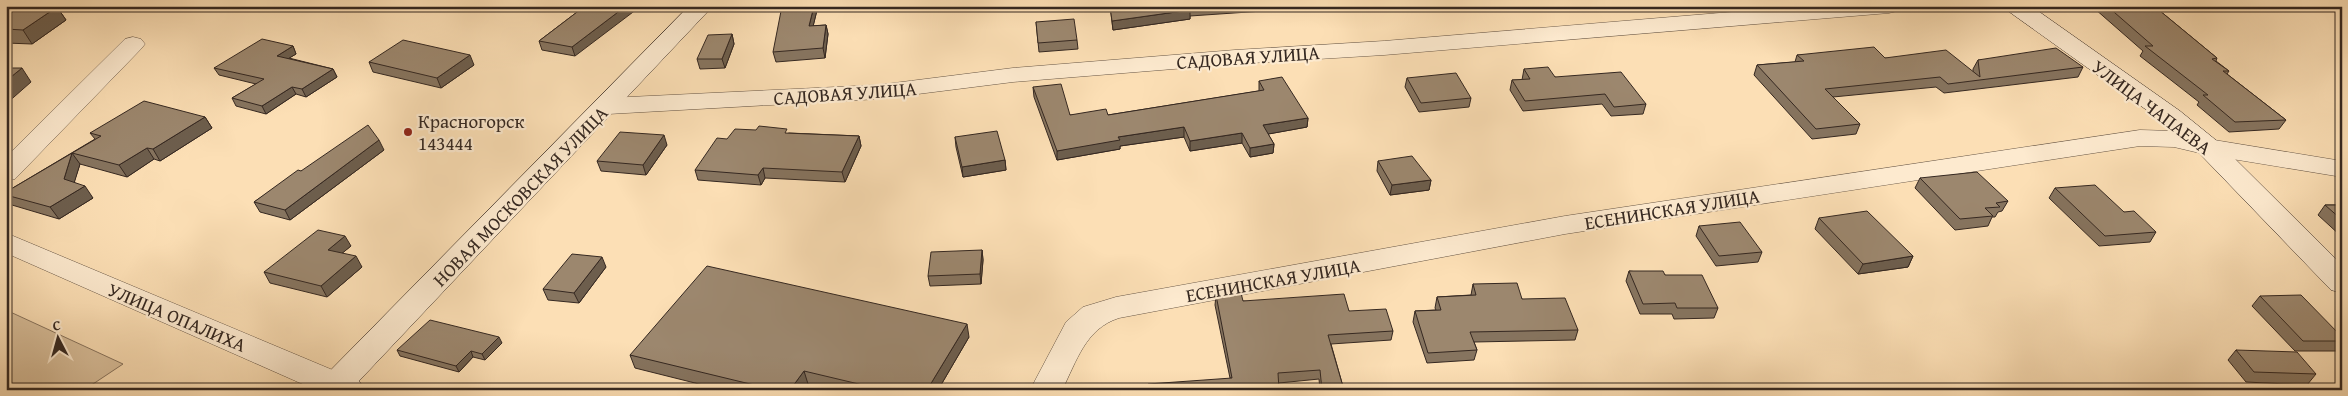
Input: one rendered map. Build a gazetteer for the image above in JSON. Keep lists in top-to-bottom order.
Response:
{
  "streets": {
    "street": [
      "САДОВАЯ УЛИЦА",
      "УЛИЦА ЧАПАЕВА",
      "НОВАЯ МОСКОВСКАЯ УЛИЦА",
      "ЕСЕНИНСКАЯ УЛИЦА",
      "УЛИЦА ОПАЛИХА"
    ]
  },
  "crossings": [
    ["САДОВАЯ УЛИЦА", "НОВАЯ МОСКОВСКАЯ УЛИЦА"],
    ["УЛИЦА ЧАПАЕВА", "ЕСЕНИНСКАЯ УЛИЦА"],
    ["НОВАЯ МОСКОВСКАЯ УЛИЦА", "УЛИЦА ОПАЛИХА"]
  ],
  "places": ["Красногорск 143444"],
  "north": "top"
}
